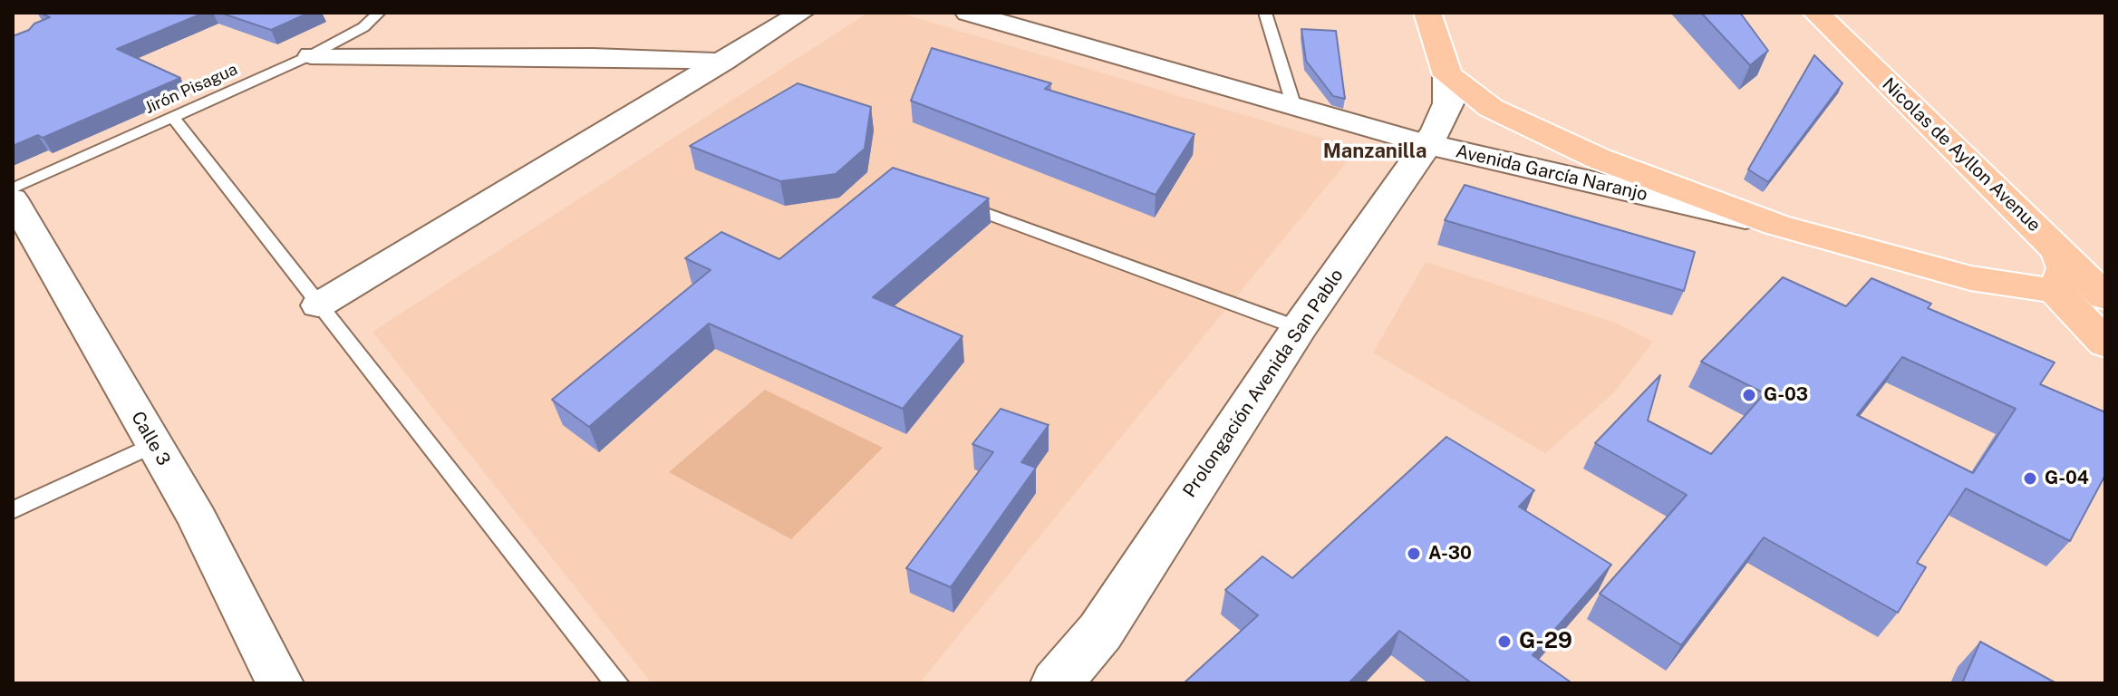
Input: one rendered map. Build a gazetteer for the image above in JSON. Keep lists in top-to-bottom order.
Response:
{
  "streets": {
    "main road": ["Nicolas de Ayllon Avenue", "Avenida García Naranjo", "Prolongación Avenida San Pablo"],
    "street": ["Calle 3"],
    "lane": ["Jirón Pisagua"]
  },
  "crossings": [
    ["Avenida García Naranjo", "Prolongación Avenida San Pablo"]
  ],
  "districts": ["Manzanilla"],
  "places": [
    "G-03",
    "G-04",
    "A-30",
    "G-29"
  ]
}
